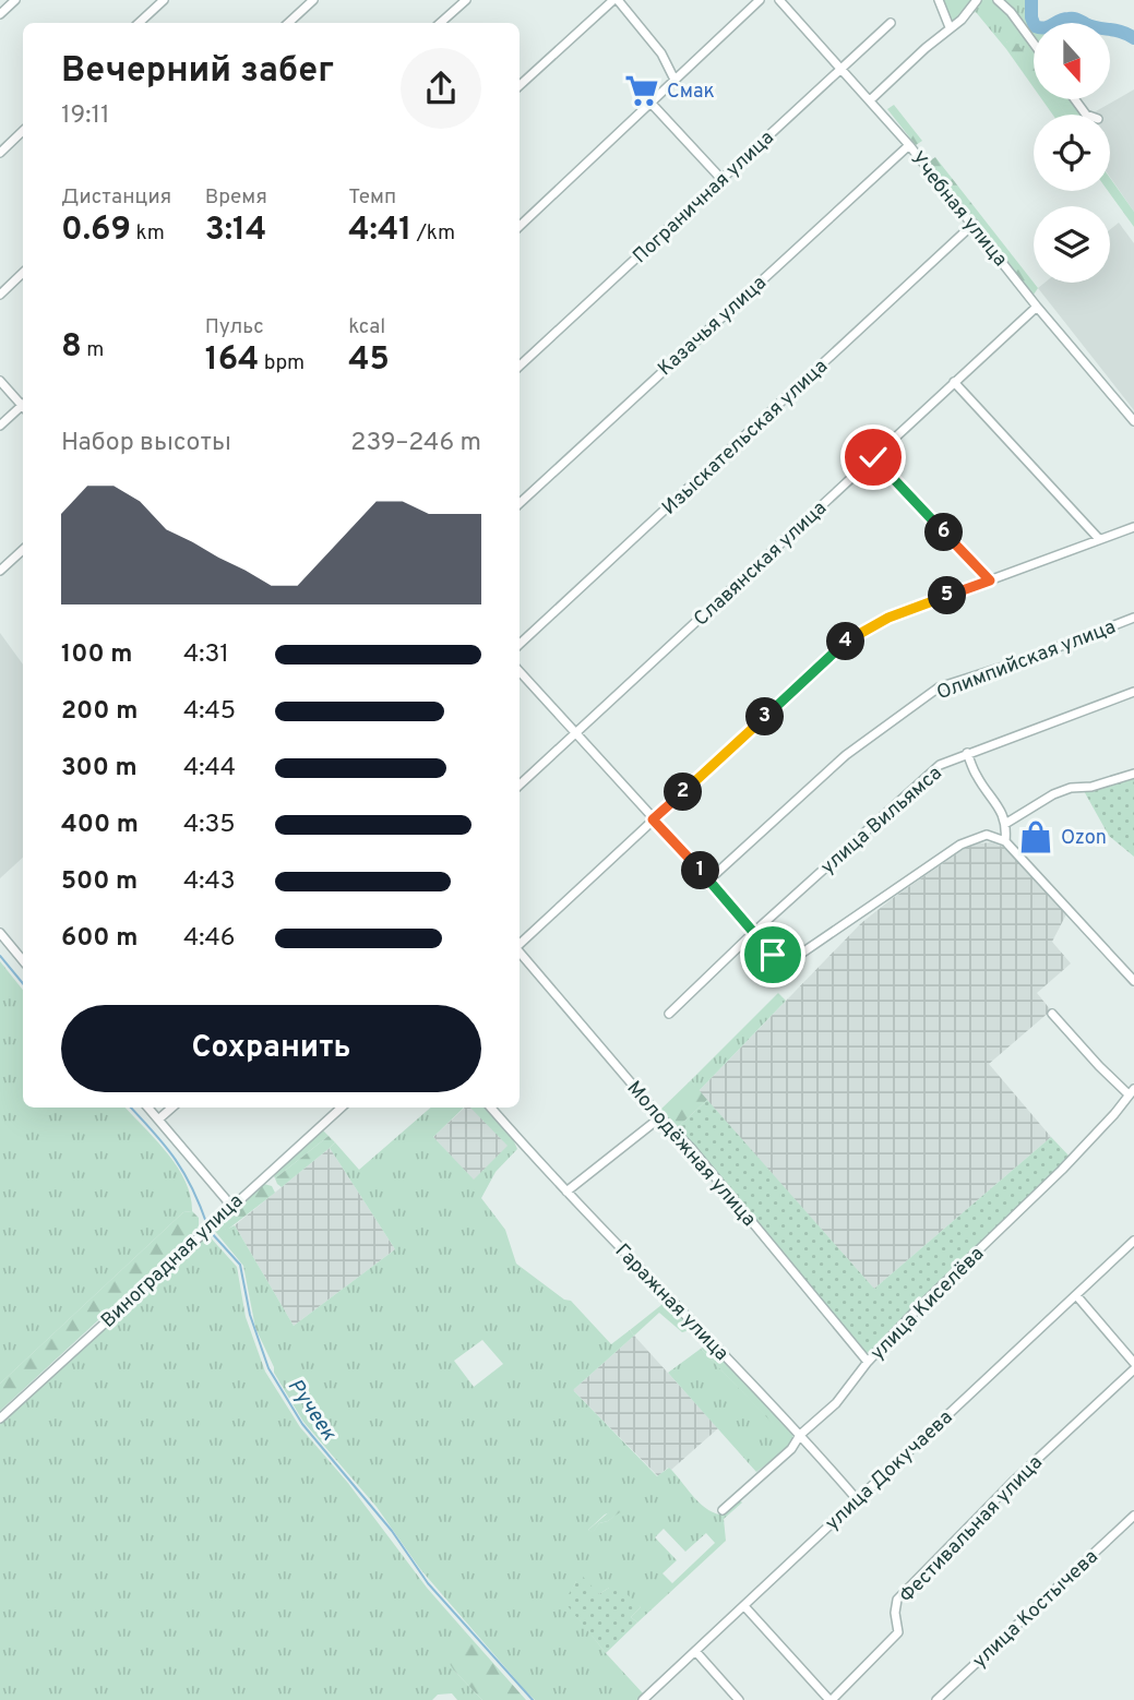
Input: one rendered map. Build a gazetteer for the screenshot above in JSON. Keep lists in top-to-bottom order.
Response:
{
  "streets": {
    "street": [
      "Пограничная улица",
      "Учебная улица",
      "Казачья улица",
      "Изыскательская улица",
      "Славянская улица",
      "Олимпийская улица",
      "улица Вильямса",
      "Молодёжная улица",
      "Виноградная улица",
      "Гаражная улица",
      "улица Киселёва",
      "улица Докучаева",
      "Фестивальная улица",
      "улица Костычева"
    ]
  },
  "crossings": [
    ["Пограничная улица", "Учебная улица"],
    ["Учебная улица", "Казачья улица"],
    ["Учебная улица", "Изыскательская улица"],
    ["Учебная улица", "Славянская улица"],
    ["Молодёжная улица", "улица Киселёва"],
    ["Гаражная улица", "улица Киселёва"],
    ["Гаражная улица", "улица Докучаева"]
  ],
  "water": ["Ручеек"],
  "places": {
    "supermarket": ["Смак"],
    "shop": ["Ozon"]
  },
  "north": "bottom",
  "page": {
    "heading": ["Вечерний забег", "19:11"],
    "stats": [
      ["Дистанция", "0.69 km"],
      ["Время", "3:14"],
      ["Темп", "4:41 /km"],
      ["8 m"],
      ["Пульс", "164 bpm"],
      ["kcal", "45"]
    ],
    "chart": ["Набор высоты", "239–246 m"],
    "pins": [
      "6",
      "5",
      "4",
      "3",
      "2",
      "1"
    ],
    "list": [
      {
        "name": "100 m",
        "note": "4:31"
      },
      {
        "name": "200 m",
        "note": "4:45"
      },
      {
        "name": "300 m",
        "note": "4:44"
      },
      {
        "name": "400 m",
        "note": "4:35"
      },
      {
        "name": "500 m",
        "note": "4:43"
      },
      {
        "name": "600 m",
        "note": "4:46"
      }
    ],
    "buttons": "Сохранить"
  }
}
